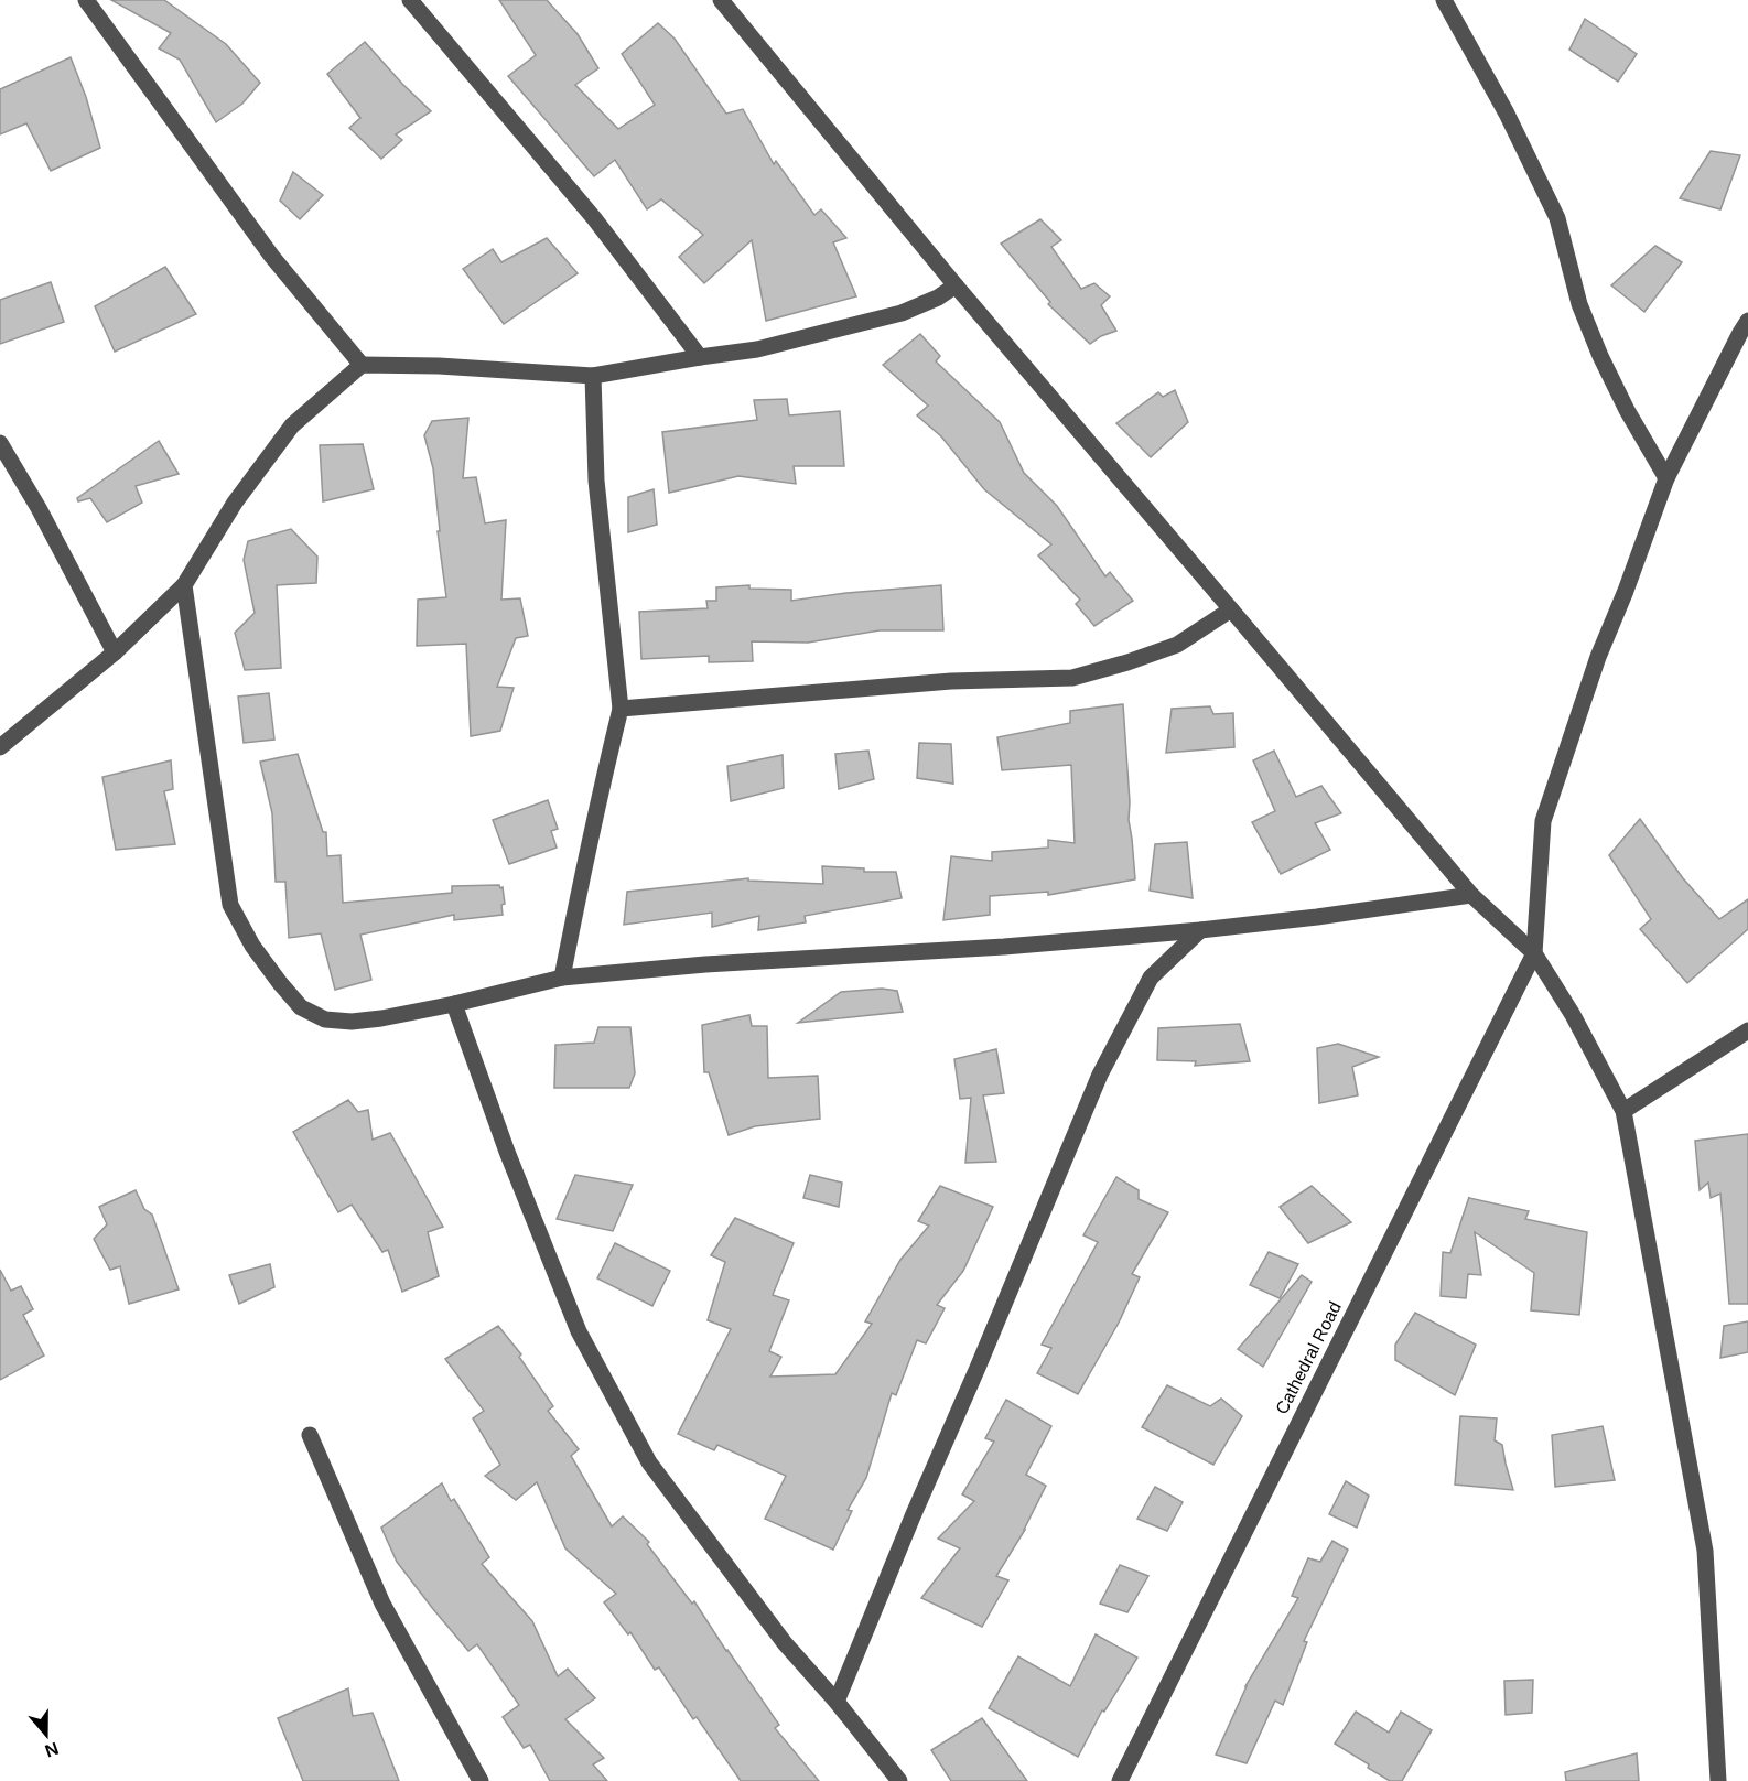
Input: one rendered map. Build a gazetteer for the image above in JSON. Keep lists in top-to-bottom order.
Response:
{
  "streets": {
    "street": ["Cathedral Road"]
  },
  "north": "bottom"
}
